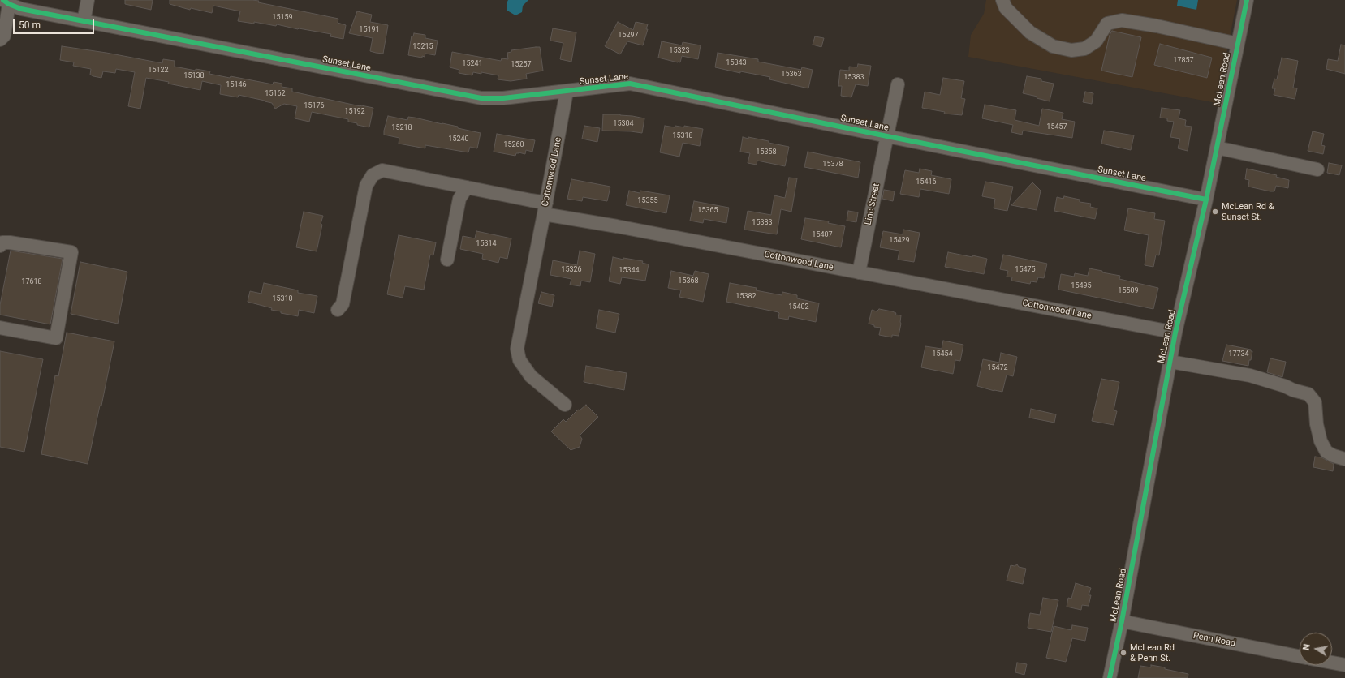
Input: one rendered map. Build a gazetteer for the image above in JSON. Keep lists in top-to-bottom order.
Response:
{
  "streets": {
    "street": [
      "Sunset Lane",
      "McLean Road",
      "Cottonwood Lane",
      "Linc Street",
      "Penn Road"
    ]
  },
  "crossings": [
    ["Sunset Lane", "McLean Road"],
    ["Sunset Lane", "Cottonwood Lane"],
    ["Sunset Lane", "Linc Street"],
    ["McLean Road", "Cottonwood Lane"],
    ["McLean Road", "Penn Road"],
    ["Cottonwood Lane", "Linc Street"]
  ],
  "places": ["McLean Rd & Sunset St.", "McLean Rd & Penn St."],
  "house_numbers": [
    "15159",
    "15191",
    "15297",
    "15215",
    "15323",
    "17857",
    "15343",
    "15241",
    "15257",
    "15122",
    "15363",
    "15138",
    "15383",
    "15146",
    "15162",
    "15176",
    "15192",
    "15304",
    "15457",
    "15218",
    "15318",
    "15240",
    "15260",
    "15358",
    "15378",
    "15416",
    "15355",
    "15365",
    "15383",
    "15407",
    "15429",
    "15314",
    "15326",
    "15475",
    "15344",
    "15368",
    "17618",
    "15495",
    "15509",
    "15382",
    "15310",
    "15402",
    "15454",
    "17734",
    "15472"
  ],
  "scale_bar": "50 m",
  "north": "left"
}
